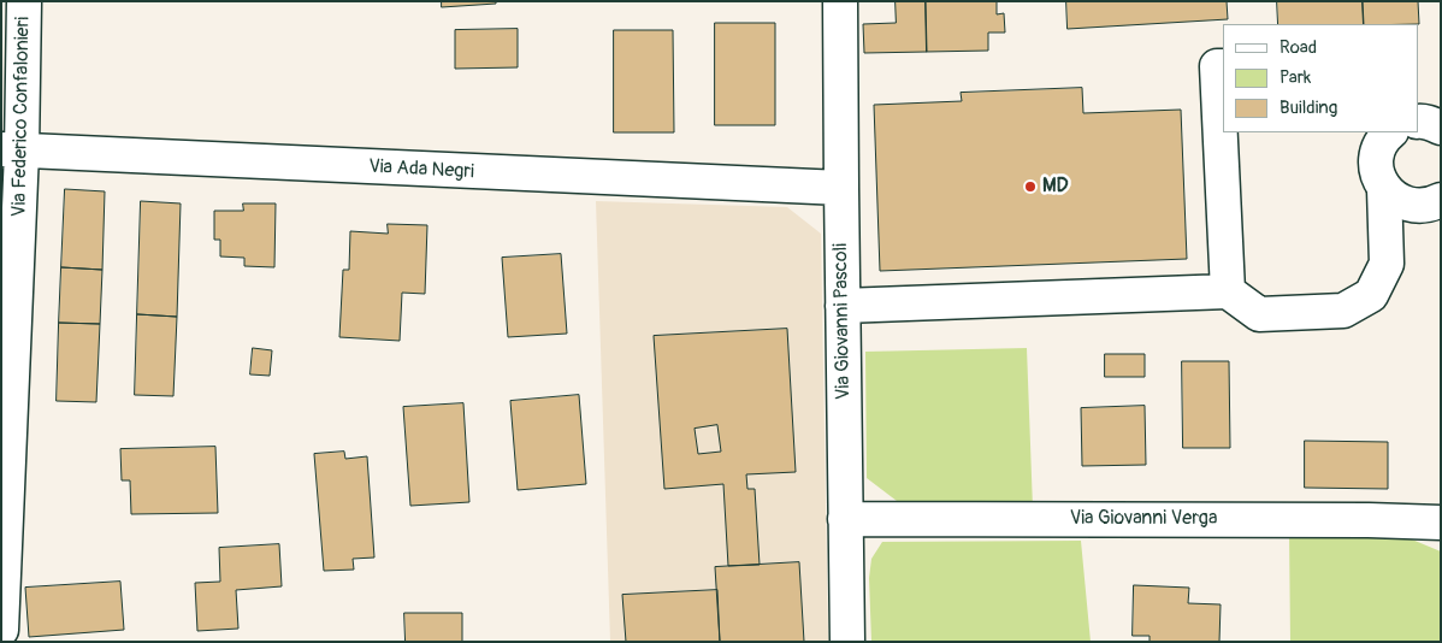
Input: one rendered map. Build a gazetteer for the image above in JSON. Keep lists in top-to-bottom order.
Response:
{
  "streets": {
    "street": [
      "Via Federico Confalonieri",
      "Via Ada Negri",
      "Via Giovanni Pascoli",
      "Via Giovanni Verga"
    ]
  },
  "crossings": [
    ["Via Federico Confalonieri", "Via Ada Negri"],
    ["Via Ada Negri", "Via Giovanni Pascoli"],
    ["Via Giovanni Pascoli", "Via Giovanni Verga"]
  ],
  "places": ["MD"],
  "legend": ["Road", "Park", "Building"]
}
